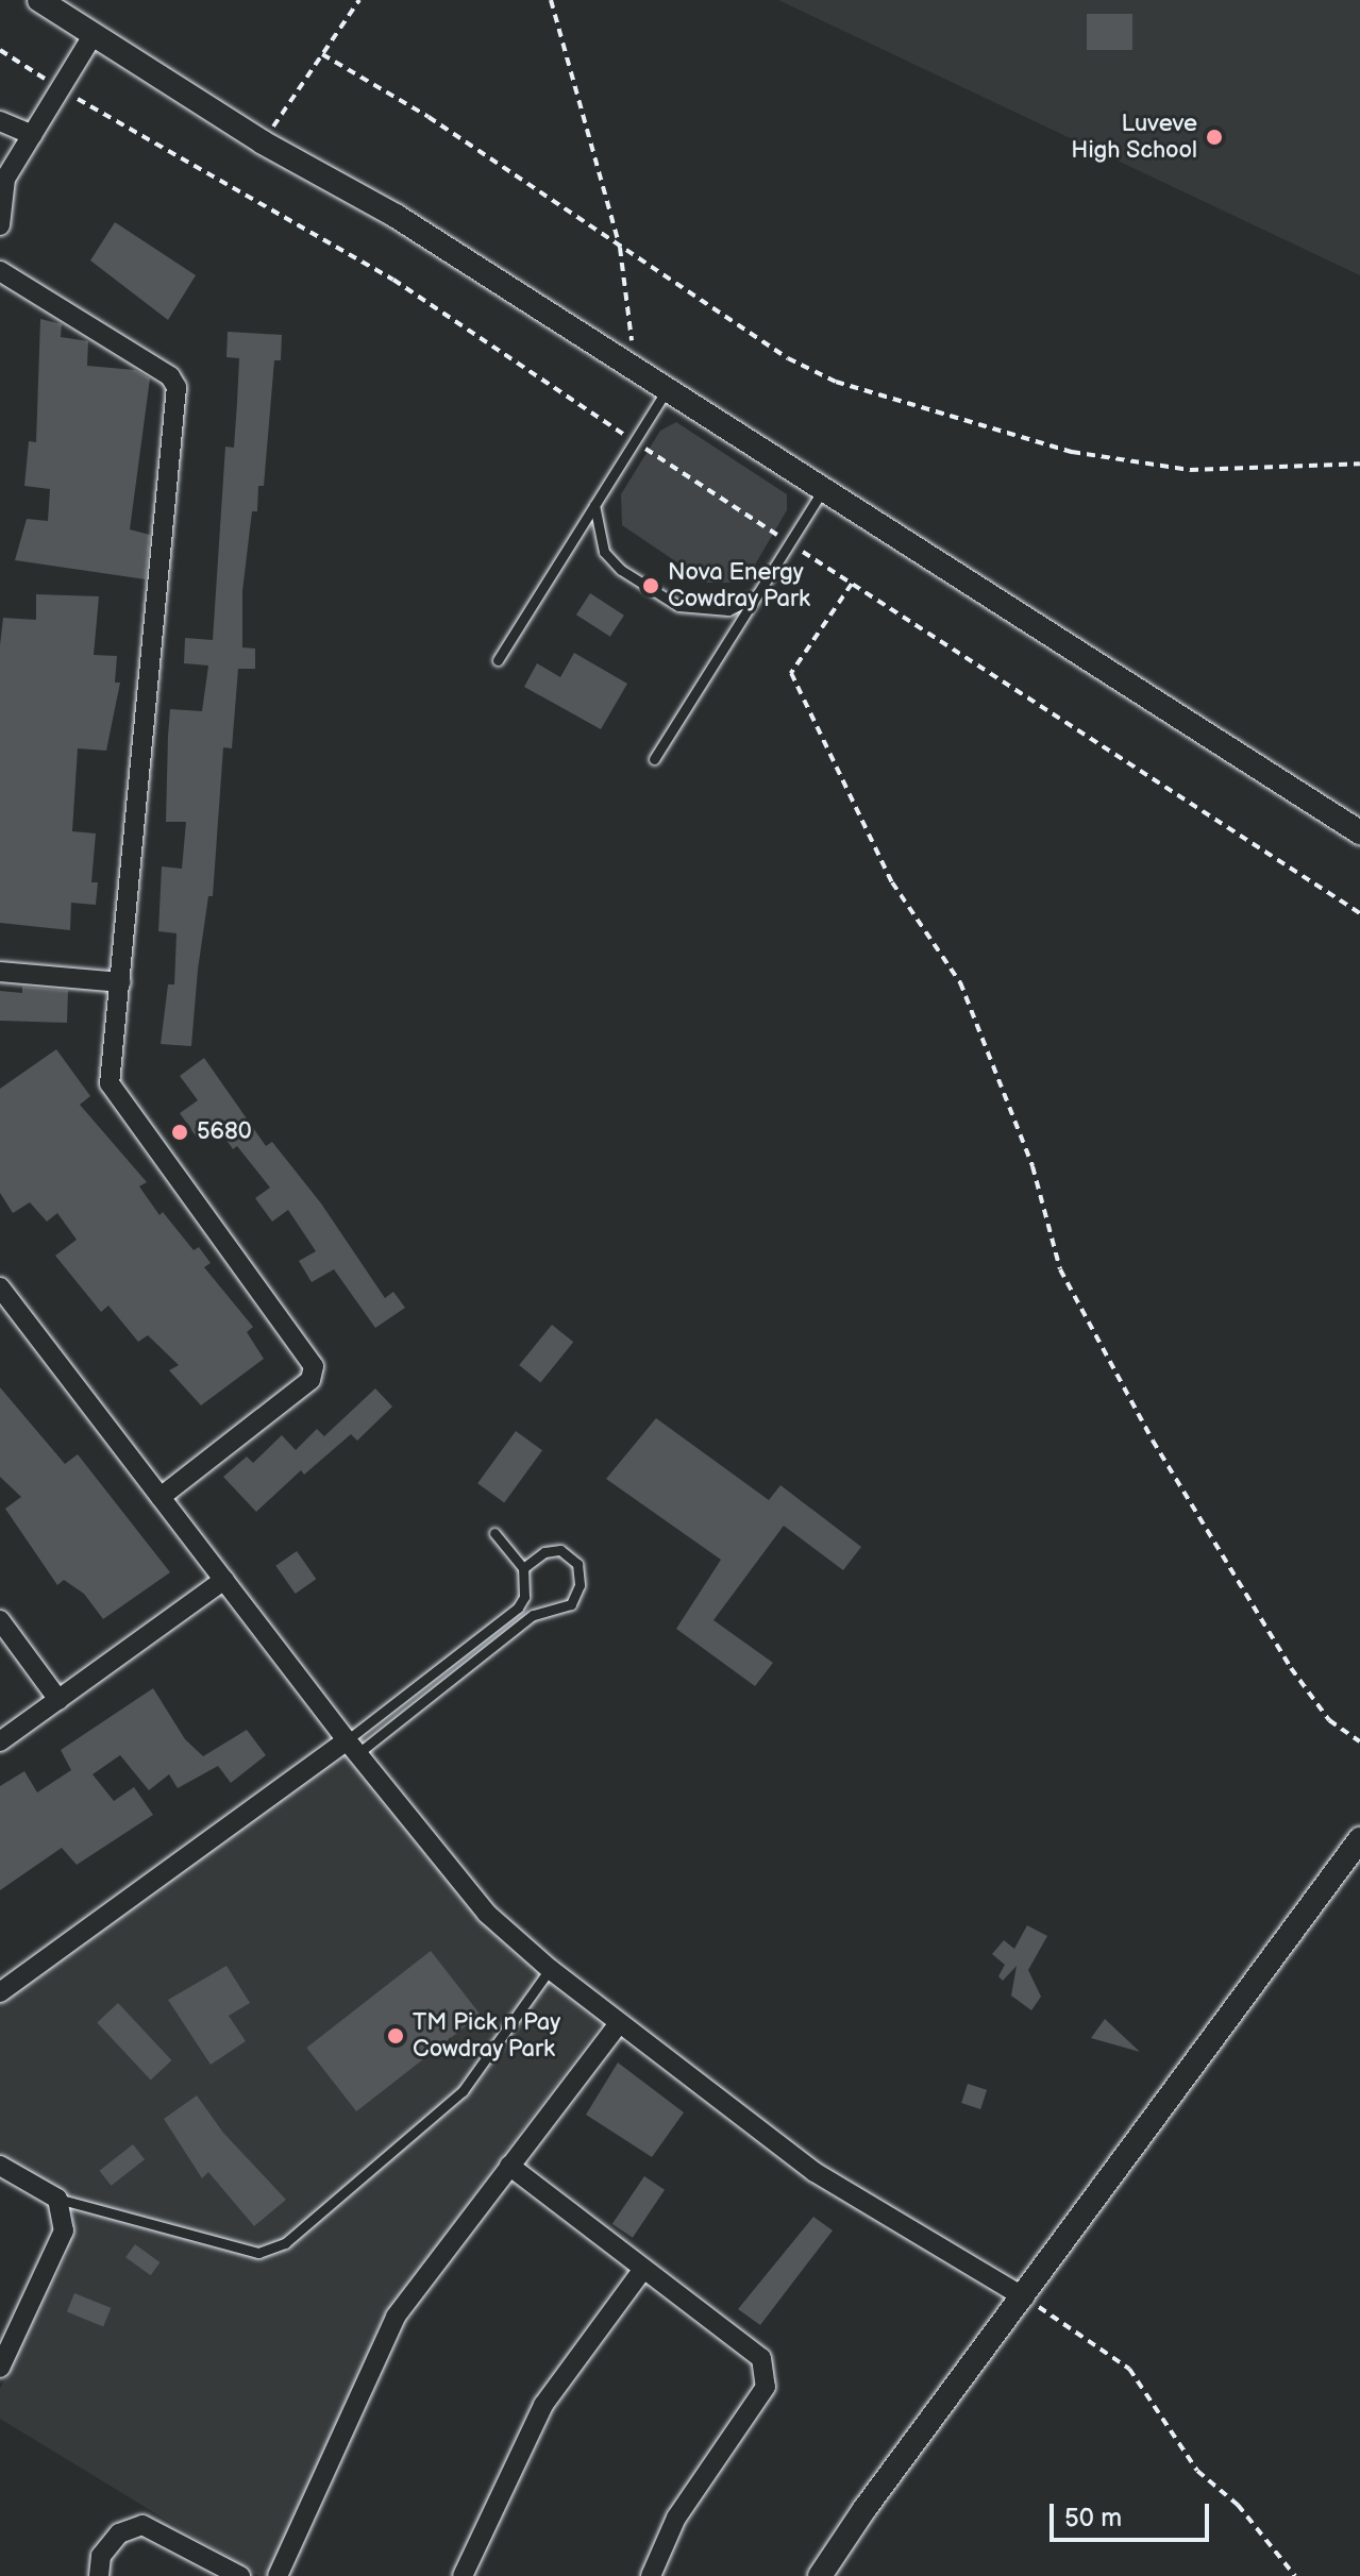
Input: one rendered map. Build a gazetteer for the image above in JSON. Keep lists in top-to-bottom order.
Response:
{
  "places": [
    "Luveve High School",
    "Nova Energy Cowdray Park",
    "5680",
    "TM Pick n Pay Cowdray Park"
  ],
  "scale_bar": "50 m"
}
